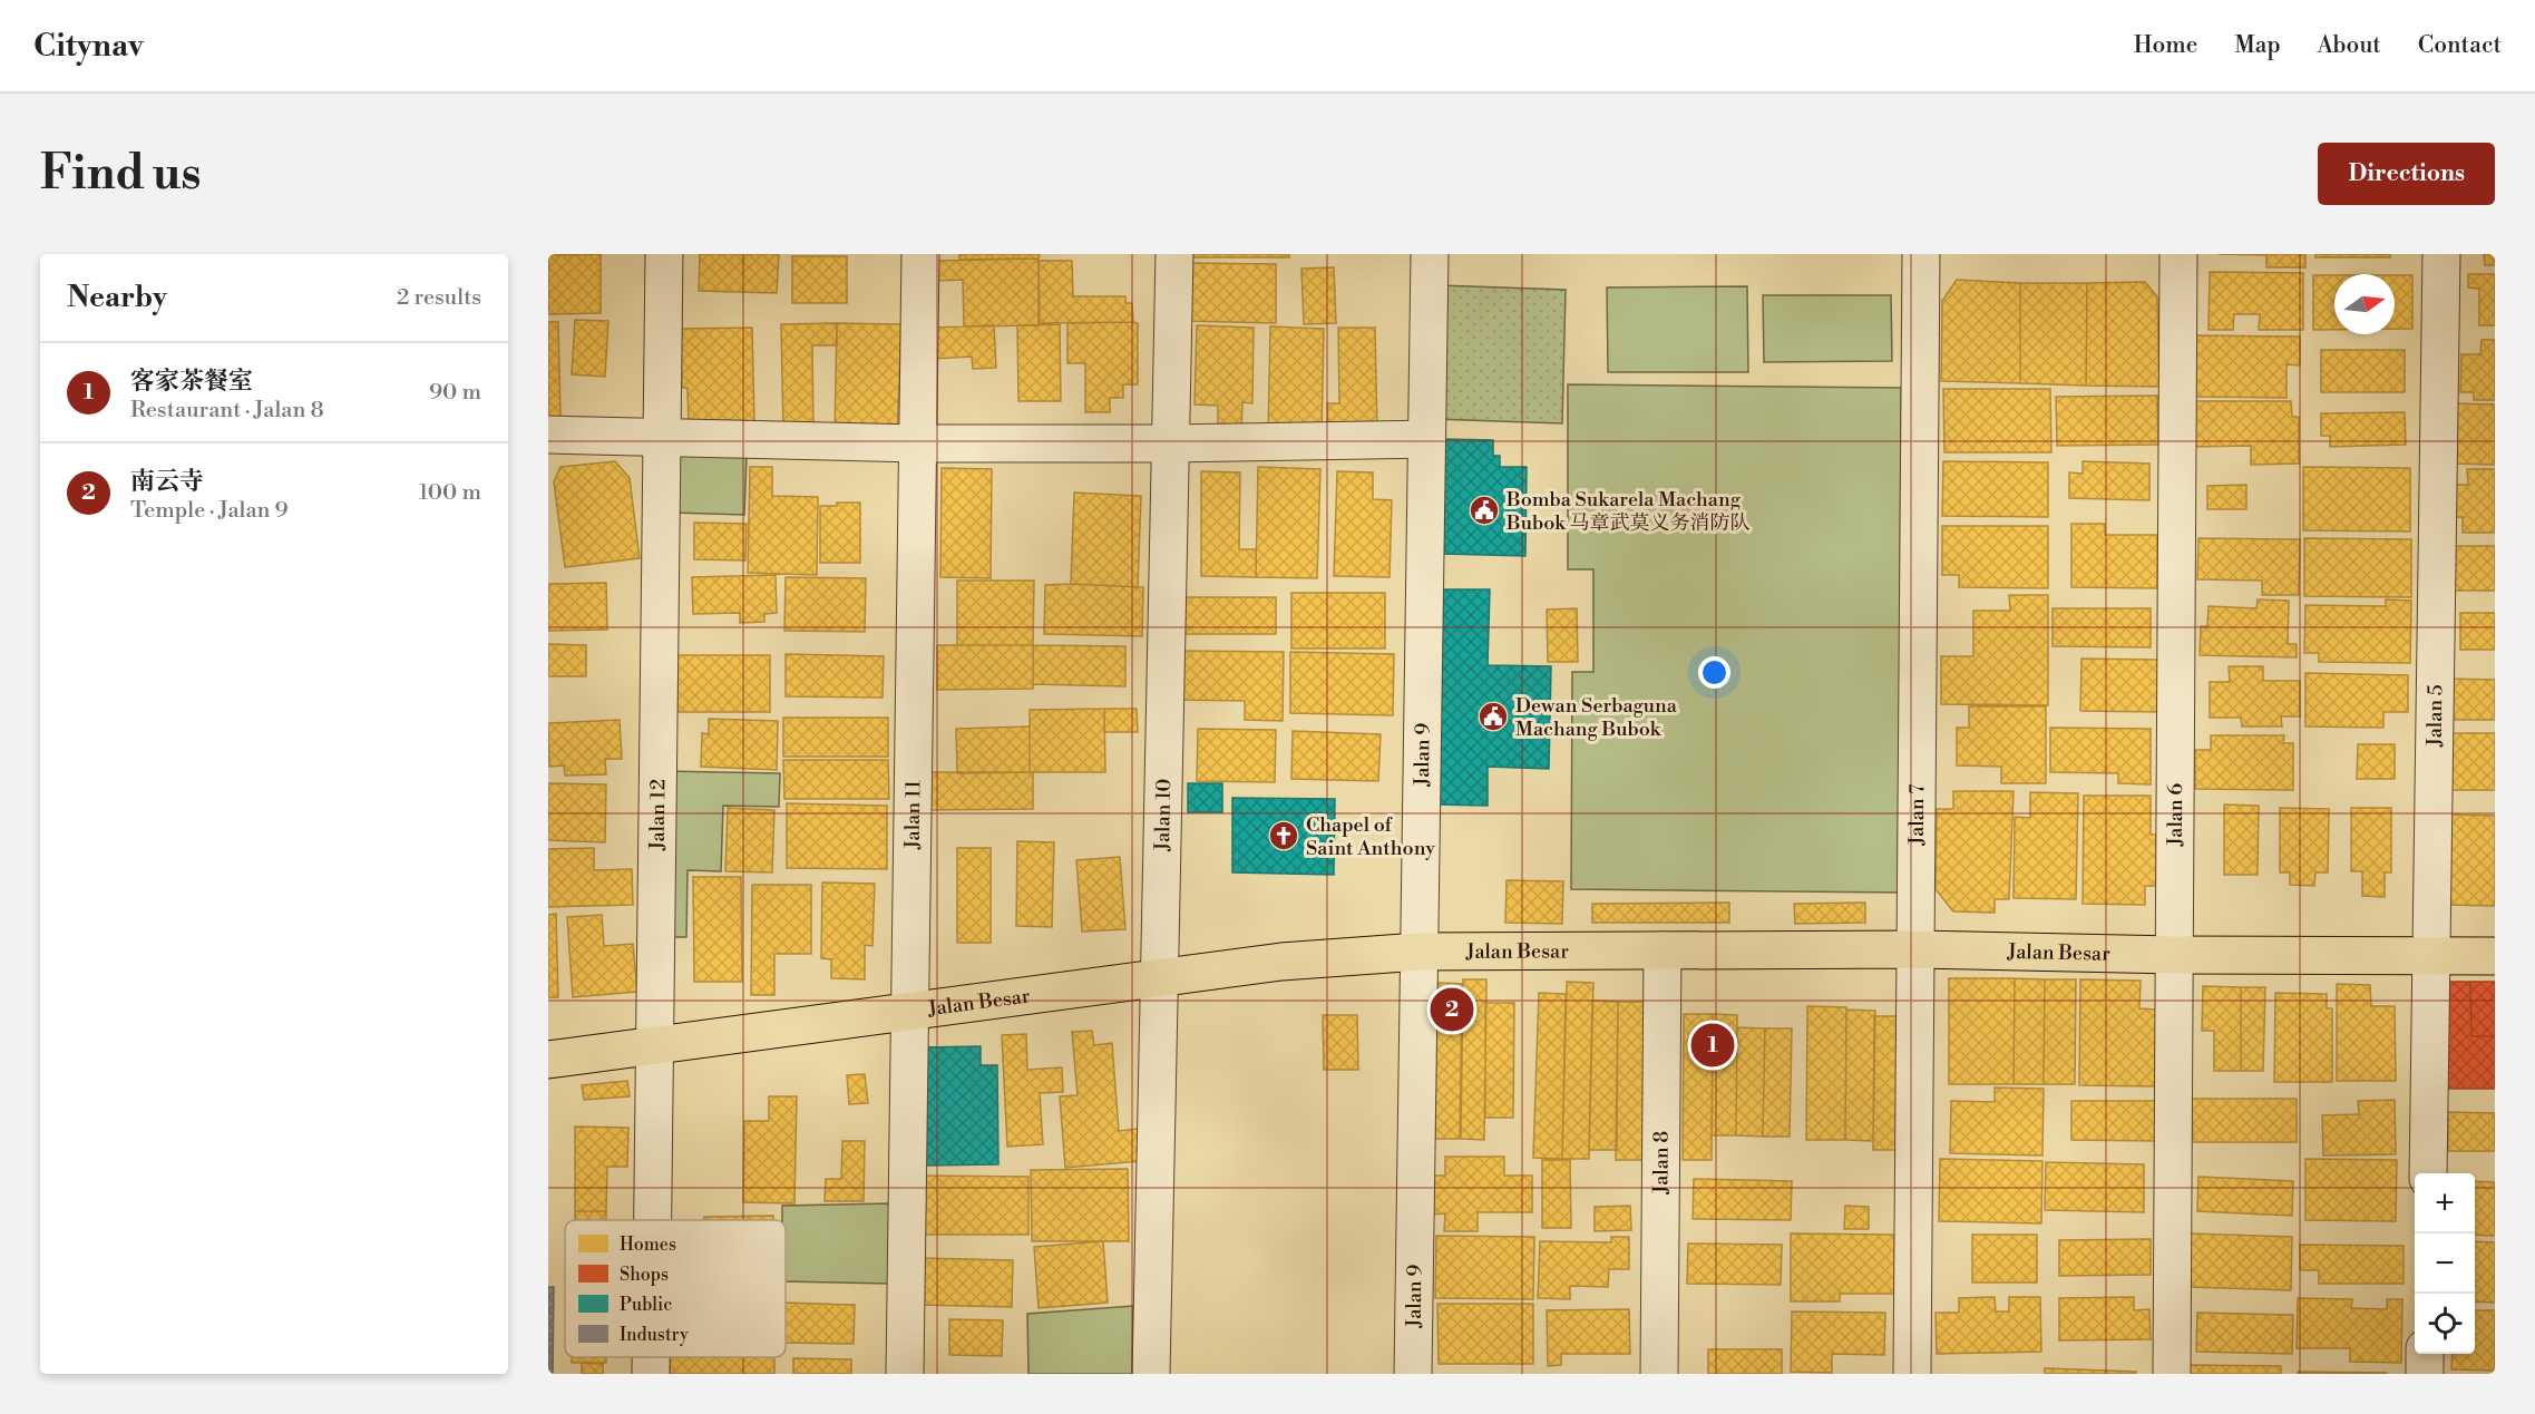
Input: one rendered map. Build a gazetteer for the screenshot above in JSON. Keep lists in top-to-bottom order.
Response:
{
  "streets": {
    "main road": ["Jalan Besar"],
    "street": [
      "Jalan 5",
      "Jalan 9",
      "Jalan 12",
      "Jalan 11",
      "Jalan 10",
      "Jalan 7",
      "Jalan 6",
      "Jalan 8"
    ]
  },
  "crossings": [
    ["Jalan 5", "Jalan Besar"],
    ["Jalan 9", "Jalan Besar"],
    ["Jalan 12", "Jalan Besar"],
    ["Jalan 11", "Jalan Besar"],
    ["Jalan 10", "Jalan Besar"],
    ["Jalan 7", "Jalan Besar"],
    ["Jalan 6", "Jalan Besar"],
    ["Jalan Besar", "Jalan 8"]
  ],
  "places": {
    "public building": ["Bomba Sukarela Machang Bubok 马章武莫义务消防队", "Dewan Serbaguna Machang Bubok"],
    "church": ["Chapel of Saint Anthony"]
  },
  "legend": [
    "Homes",
    "Shops",
    "Public",
    "Industry"
  ],
  "north": "right",
  "page": {
    "header": "Citynav",
    "nav": [
      "Home",
      "Map",
      "About",
      "Contact"
    ],
    "buttons": "Directions",
    "title": "Find us",
    "heading": ["Nearby", "2 results"],
    "list": [
      {
        "mark": "1",
        "name": "客家茶餐室",
        "note": "Restaurant · Jalan 8",
        "value": "90 m"
      },
      {
        "mark": "2",
        "name": "南云寺",
        "note": "Temple · Jalan 9",
        "value": "100 m"
      }
    ],
    "pins": ["2", "1"],
    "map_buttons": ["+", "−"]
  }
}
